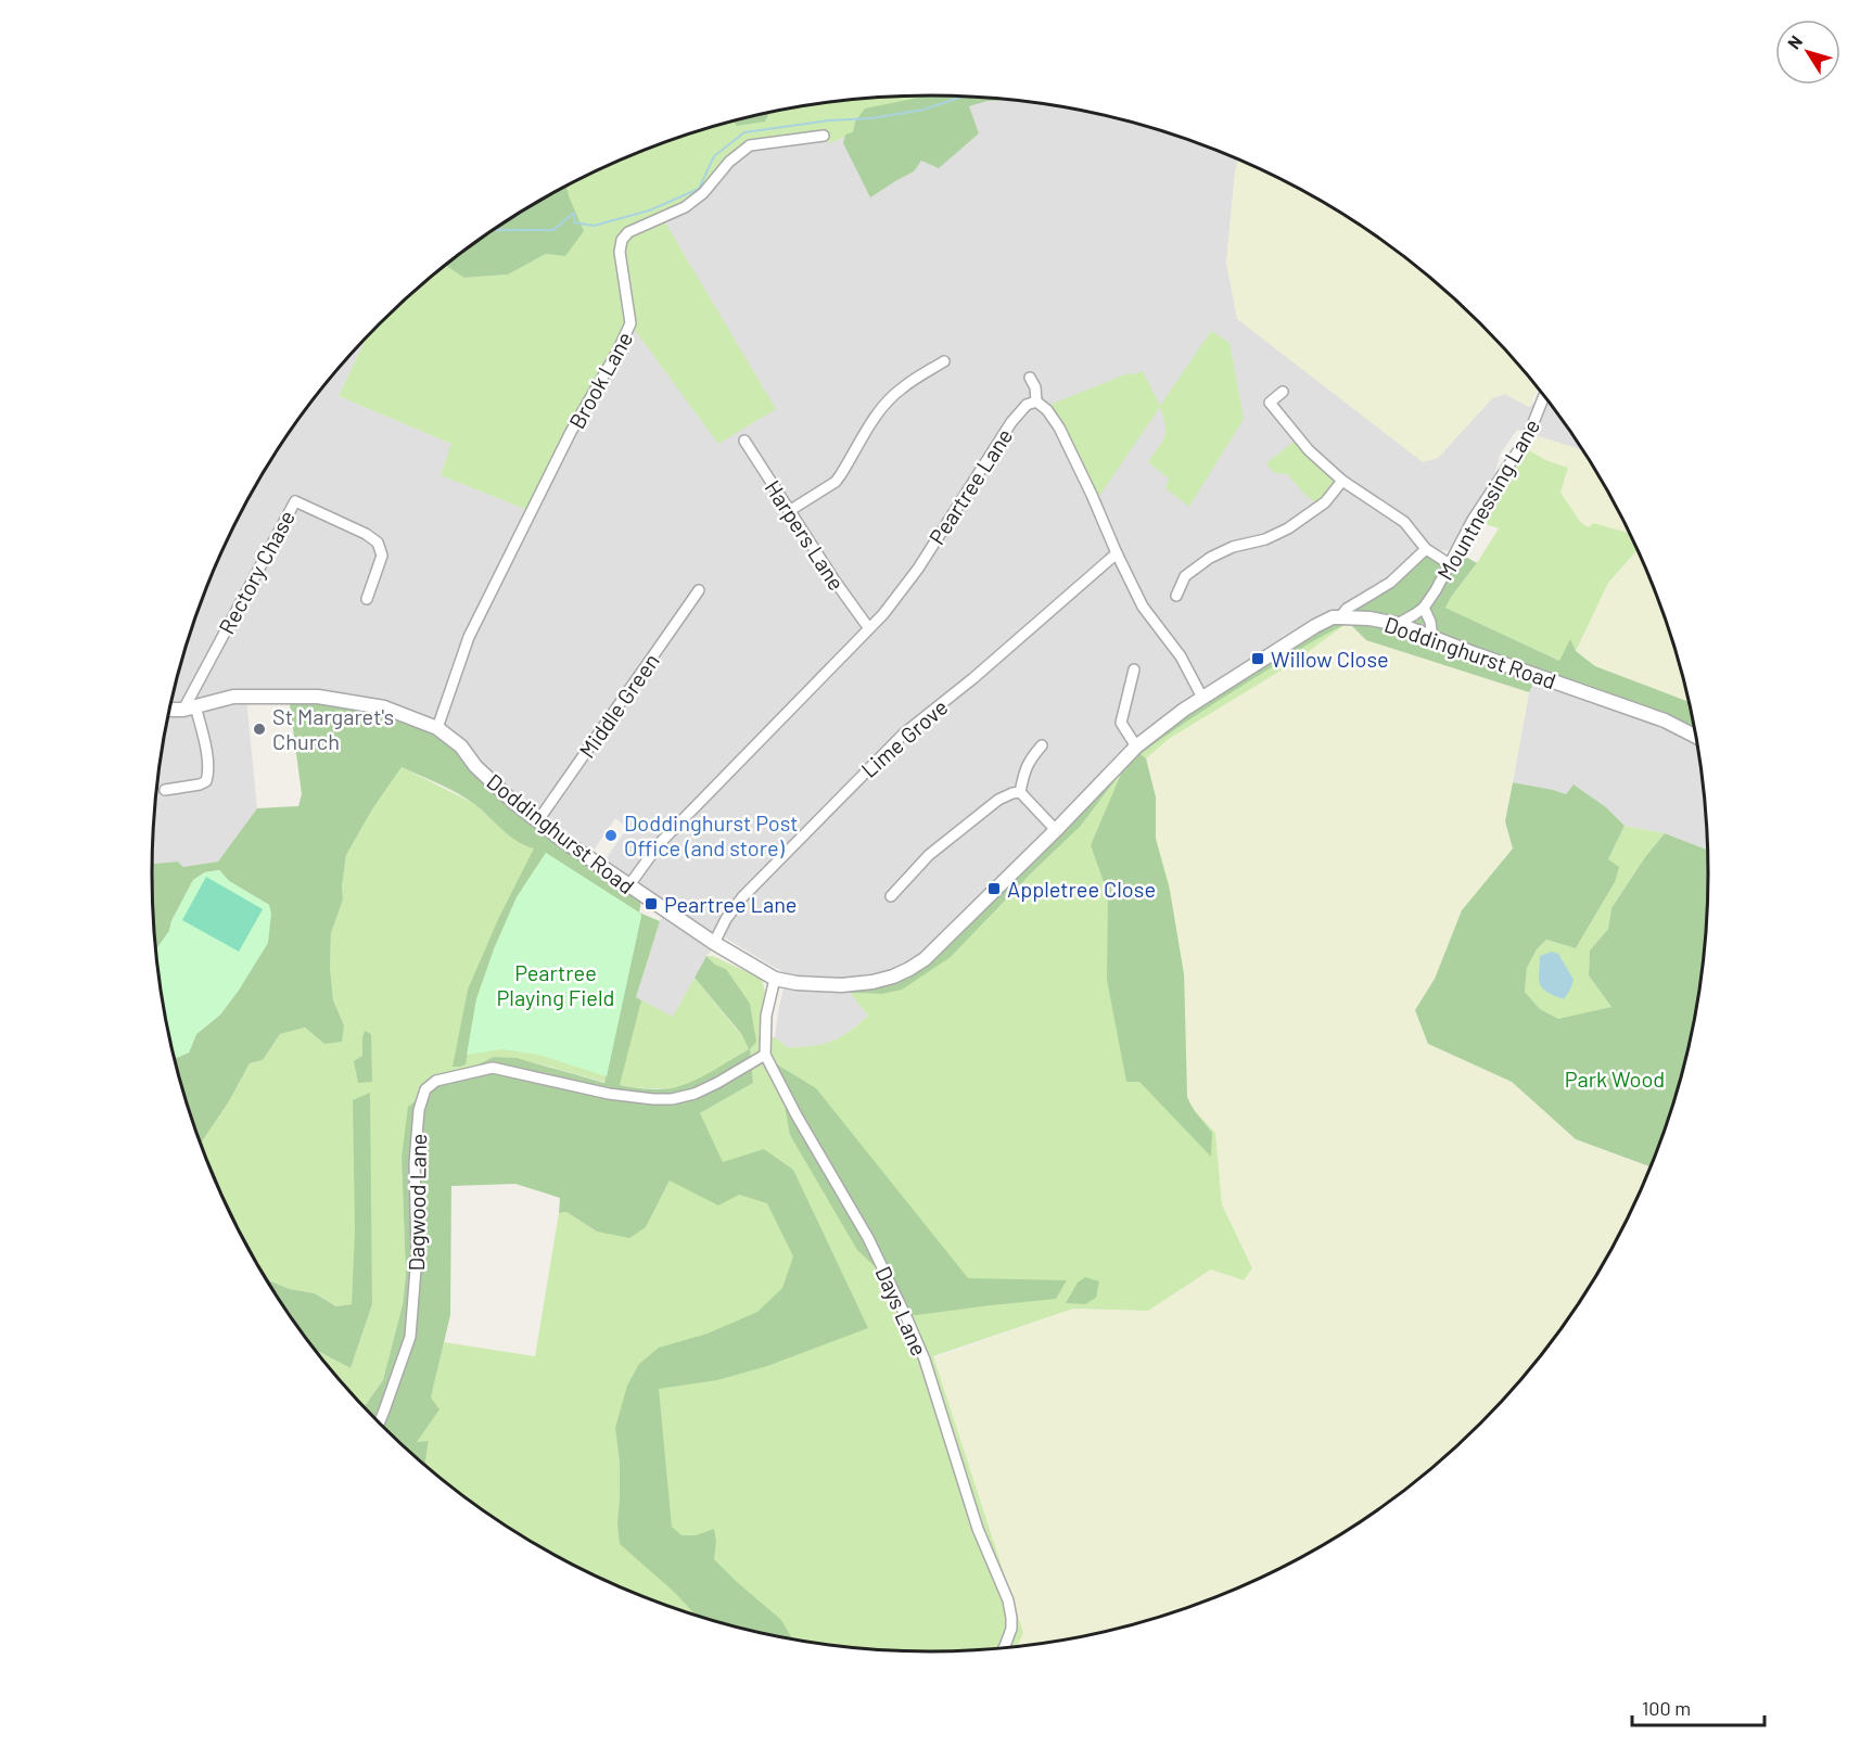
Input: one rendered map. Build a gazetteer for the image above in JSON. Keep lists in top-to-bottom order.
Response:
{
  "streets": {
    "street": [
      "Brook Lane",
      "Peartree Lane",
      "Mountnessing Lane",
      "Harpers Lane",
      "Rectory Chase",
      "Doddinghurst Road",
      "Middle Green",
      "Lime Grove",
      "Dagwood Lane",
      "Days Lane"
    ]
  },
  "crossings": [
    ["Brook Lane", "Doddinghurst Road"],
    ["Peartree Lane", "Harpers Lane"],
    ["Peartree Lane", "Doddinghurst Road"],
    ["Mountnessing Lane", "Doddinghurst Road"],
    ["Rectory Chase", "Doddinghurst Road"],
    ["Doddinghurst Road", "Middle Green"],
    ["Doddinghurst Road", "Lime Grove"],
    ["Doddinghurst Road", "Days Lane"],
    ["Dagwood Lane", "Days Lane"]
  ],
  "parks": ["Peartree Playing Field", "Park Wood"],
  "places": {
    "transit": ["Willow Close", "Appletree Close", "Peartree Lane"],
    "other": ["St Margaret's Church", "Doddinghurst Post Office (and store)"]
  },
  "scale_bar": "100 m",
  "north": "top left"
}
